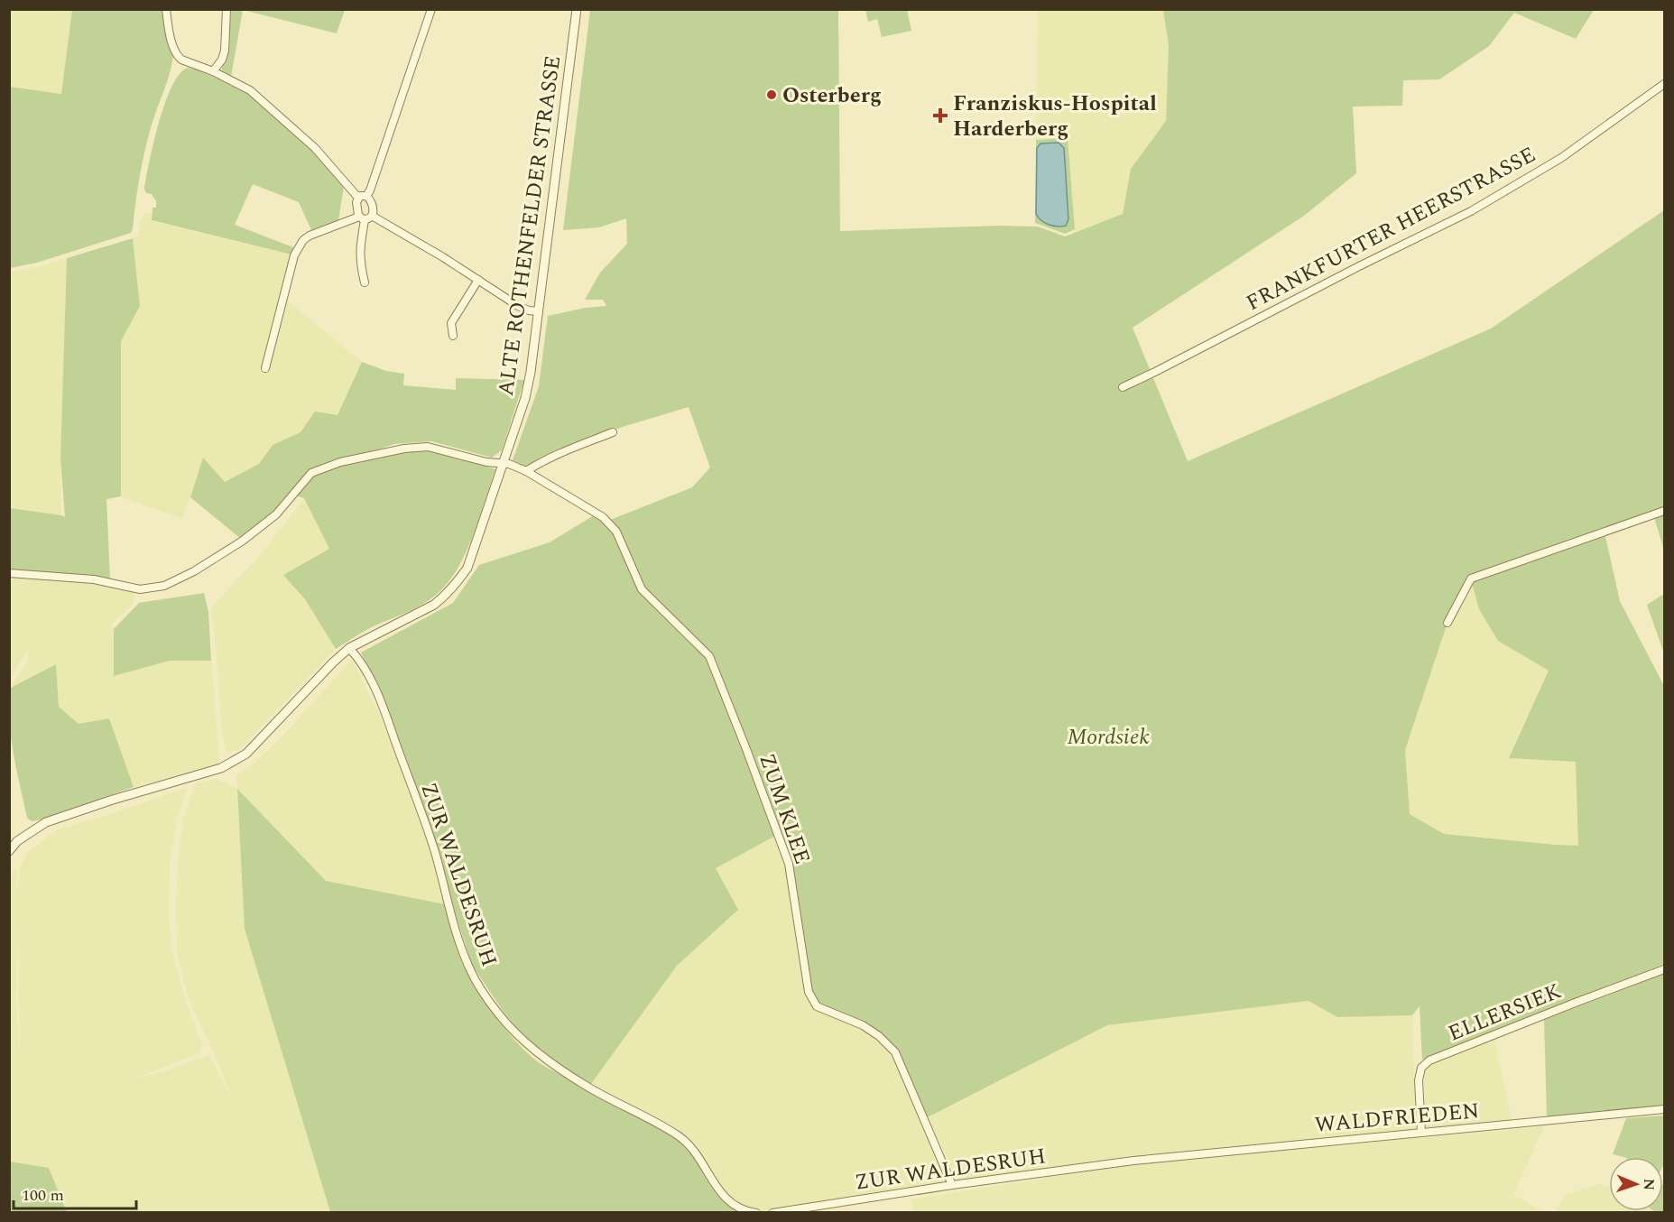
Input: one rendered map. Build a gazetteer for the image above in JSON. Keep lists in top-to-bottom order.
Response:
{
  "streets": {
    "street": [
      "ALTE ROTHENFELDER STRASSE",
      "FRANKFURTER HEERSTRASSE",
      "ZUM KLEE",
      "ZUR WALDESRUH",
      "ELLERSIEK",
      "WALDFRIEDEN"
    ]
  },
  "crossings": [
    ["ALTE ROTHENFELDER STRASSE", "ZUM KLEE"],
    ["ALTE ROTHENFELDER STRASSE", "ZUR WALDESRUH"],
    ["ZUM KLEE", "ZUR WALDESRUH"],
    ["ZUR WALDESRUH", "WALDFRIEDEN"],
    ["ELLERSIEK", "WALDFRIEDEN"]
  ],
  "parks": ["Mordsiek"],
  "places": {
    "other": ["Osterberg"],
    "health": ["Franziskus-Hospital Harderberg"]
  },
  "scale_bar": "100 m",
  "north": "right"
}
